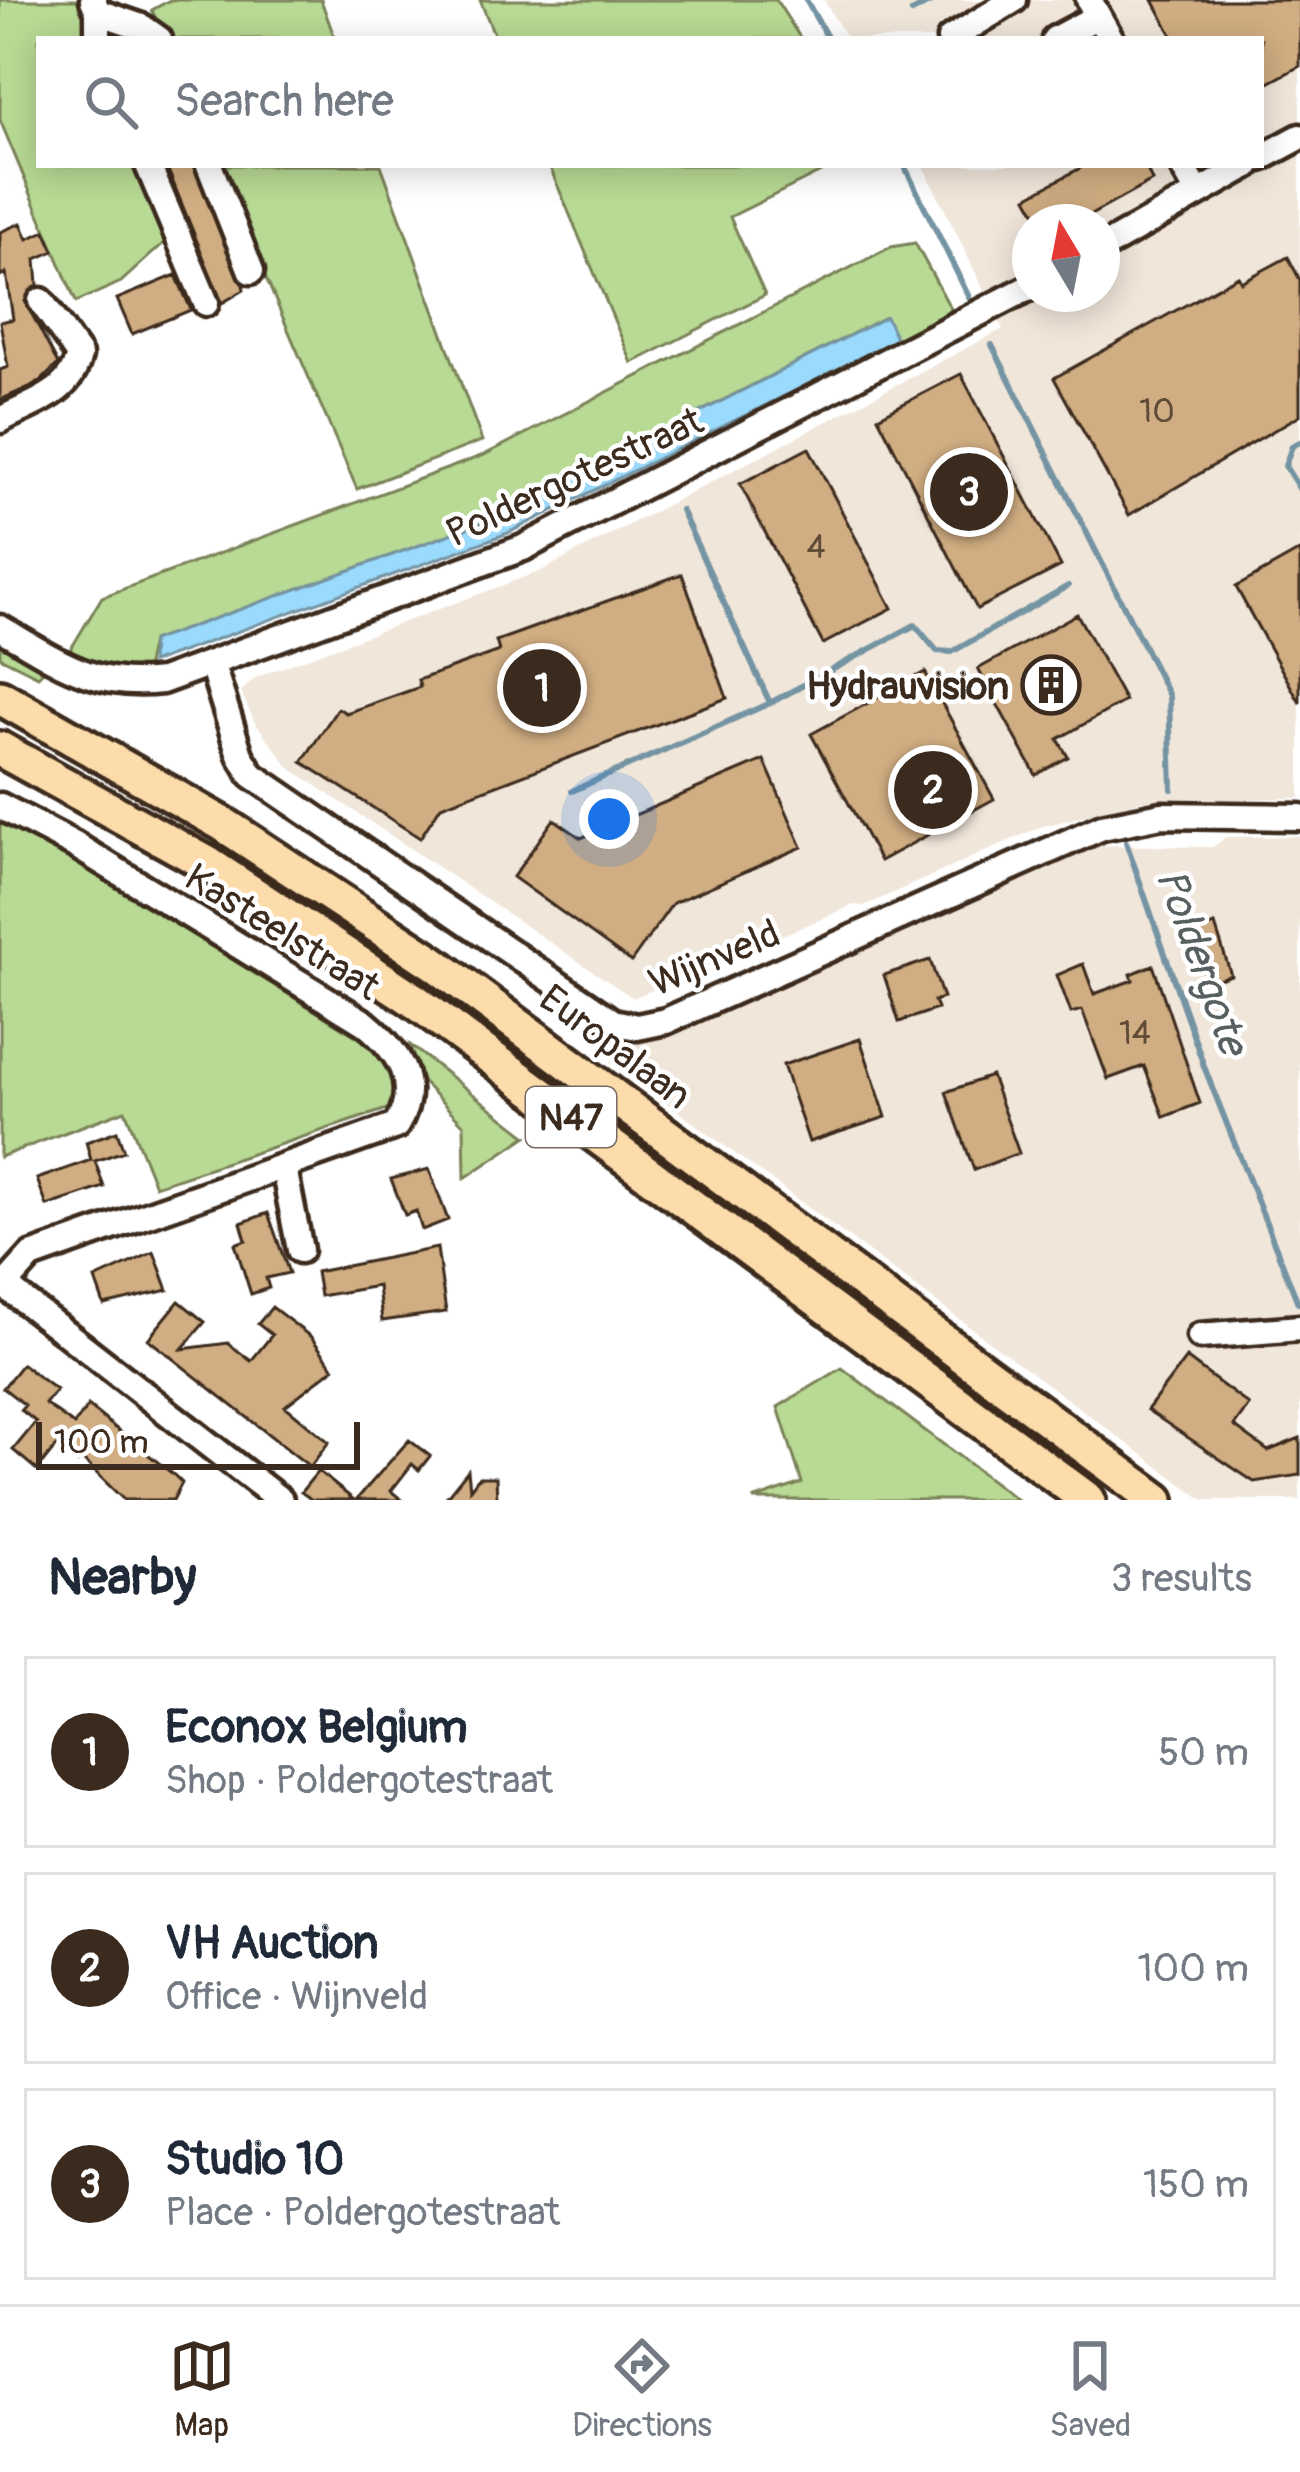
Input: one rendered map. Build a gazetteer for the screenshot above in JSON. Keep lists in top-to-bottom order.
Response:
{
  "streets": {
    "highway": ["Europalaan", "N47"],
    "street": ["Poldergotestraat", "Kasteelstraat", "Wijnveld"]
  },
  "crossings": [
    ["Poldergotestraat", "Wijnveld"]
  ],
  "water": ["Poldergote"],
  "places": {
    "building": ["Hydrauvision"]
  },
  "house_numbers": ["10", "4", "14"],
  "scale_bar": "100 m",
  "north": "top",
  "page": {
    "search": "Search here",
    "pins": ["3", "1", "2"],
    "scale": "100 m",
    "heading": ["Nearby", "3 results"],
    "list": [
      {
        "mark": "1",
        "name": "Econox Belgium",
        "note": "Shop · Poldergotestraat",
        "value": "50 m"
      },
      {
        "mark": "2",
        "name": "VH Auction",
        "note": "Office · Wijnveld",
        "value": "100 m"
      },
      {
        "mark": "3",
        "name": "Studio 10",
        "note": "Place · Poldergotestraat",
        "value": "150 m"
      }
    ],
    "nav": ["Map", "Directions", "Saved"]
  }
}
